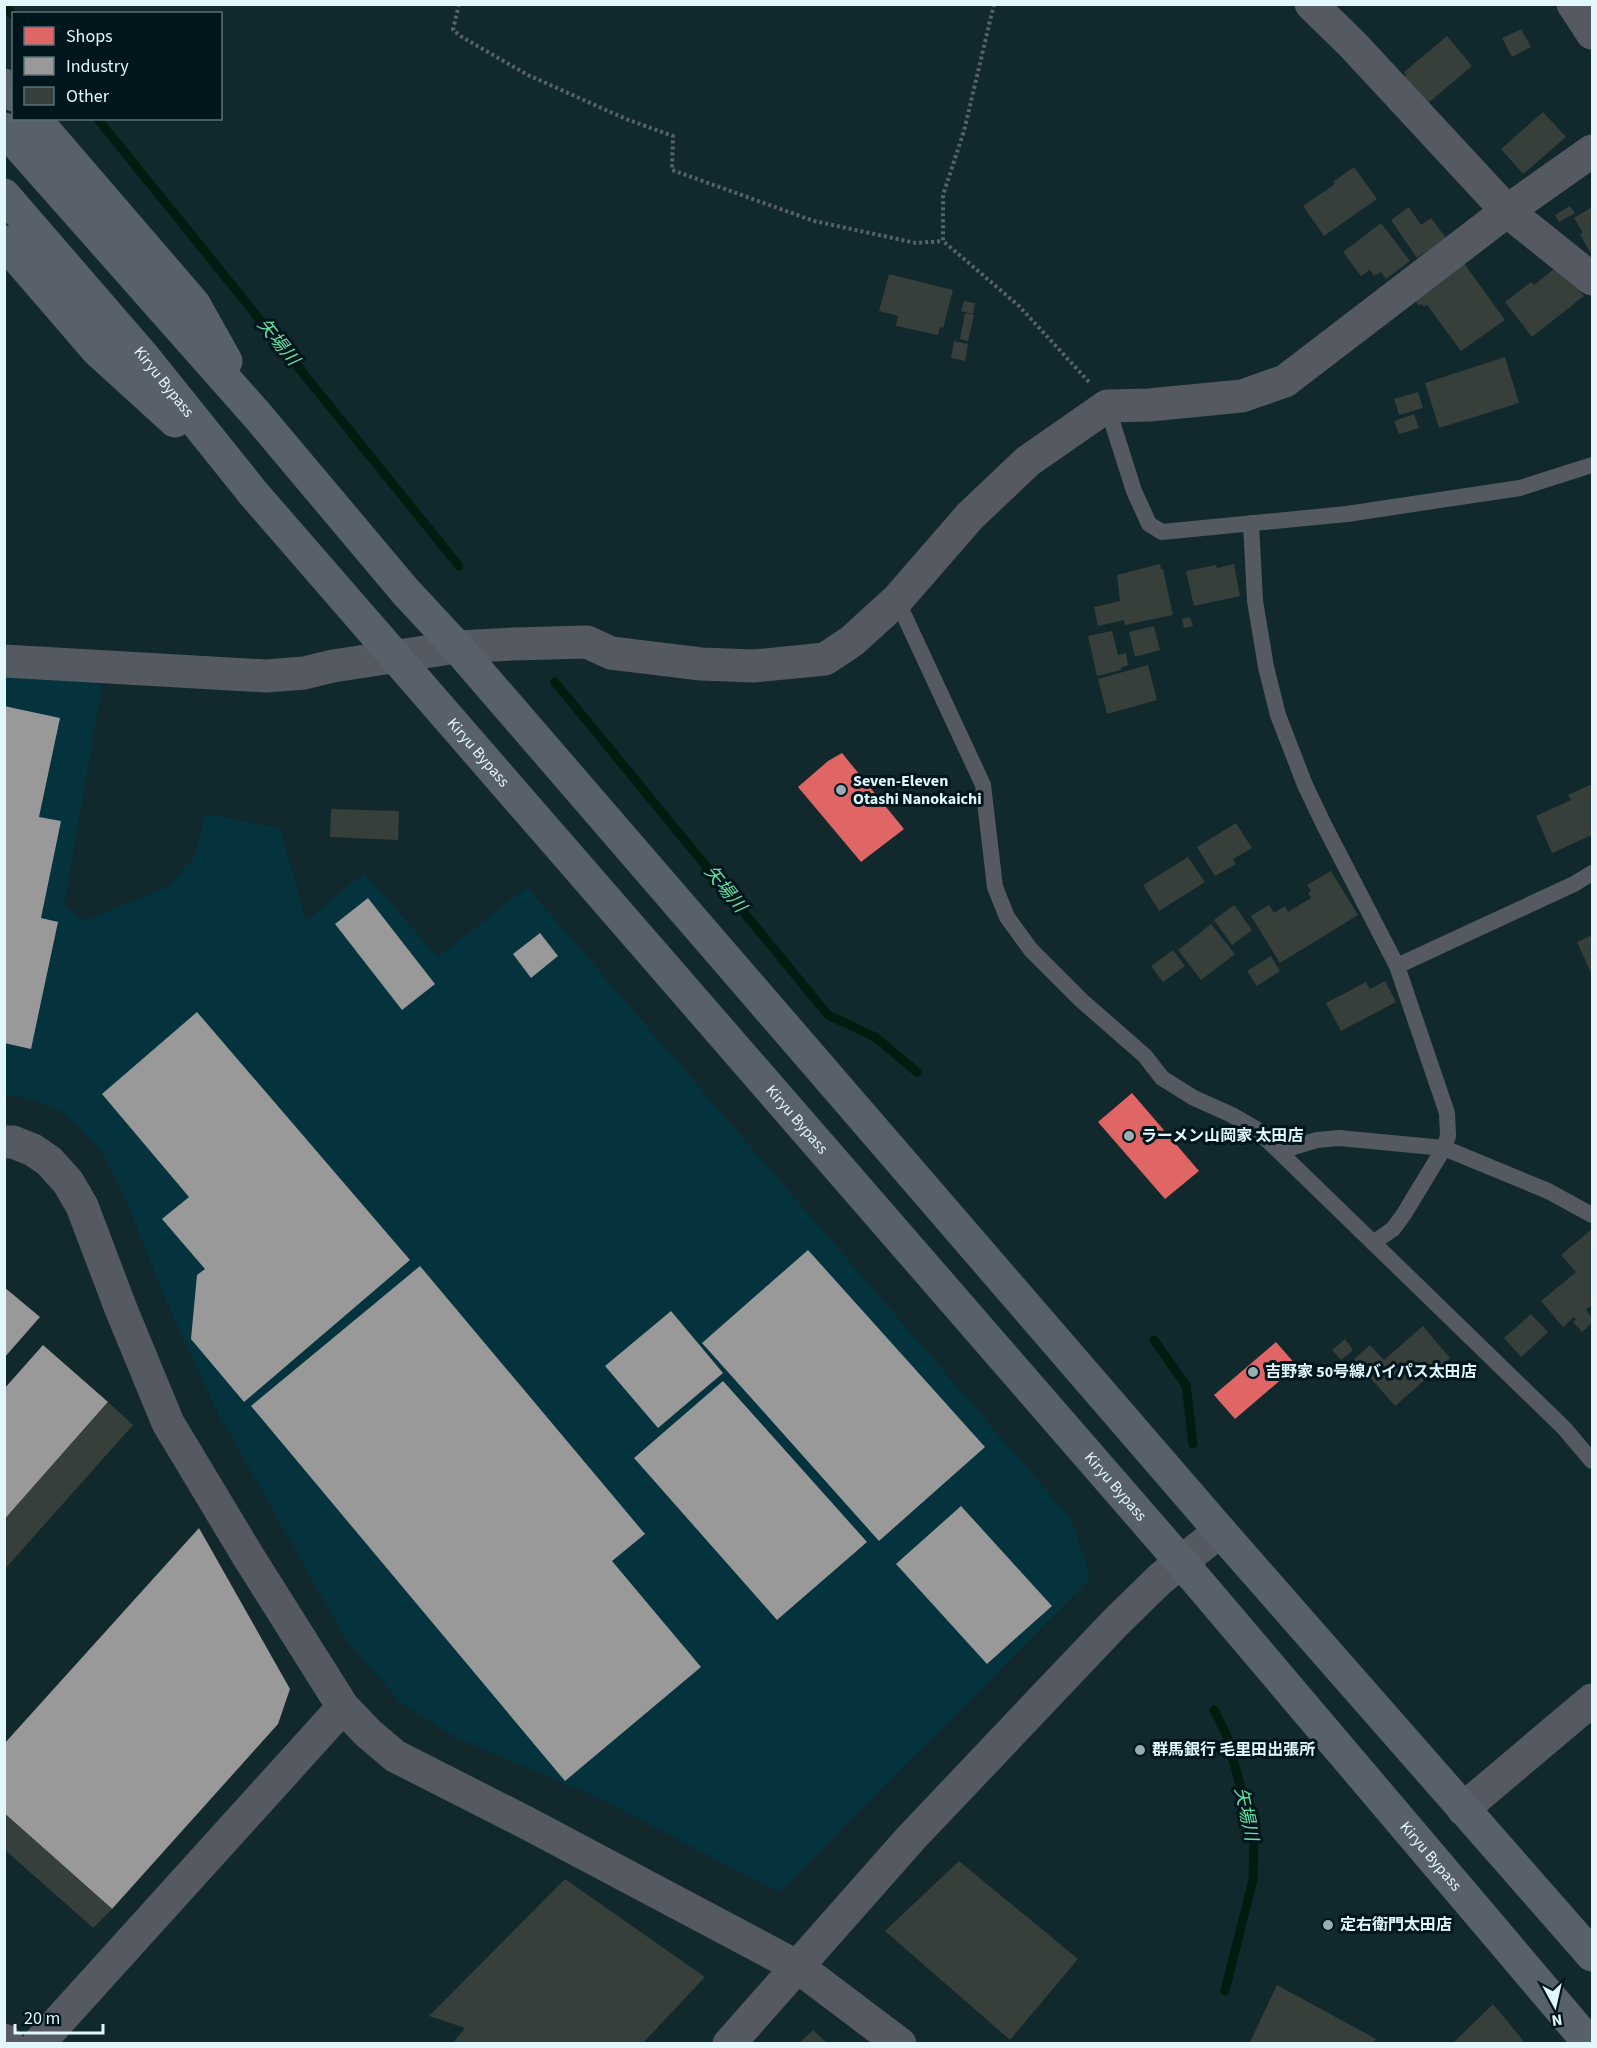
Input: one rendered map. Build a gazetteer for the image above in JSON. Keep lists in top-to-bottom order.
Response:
{
  "streets": {
    "highway": ["Kiryu Bypass"]
  },
  "water": ["矢場川"],
  "places": [
    "Seven-Eleven Otashi Nanokaichi",
    "ラーメン山岡家 太田店",
    "吉野家 50号線バイパス太田店",
    "群馬銀行 毛里田出張所",
    "定右衛門太田店"
  ],
  "legend": ["Shops", "Industry", "Other"],
  "scale_bar": "20 m",
  "north": "bottom"
}
